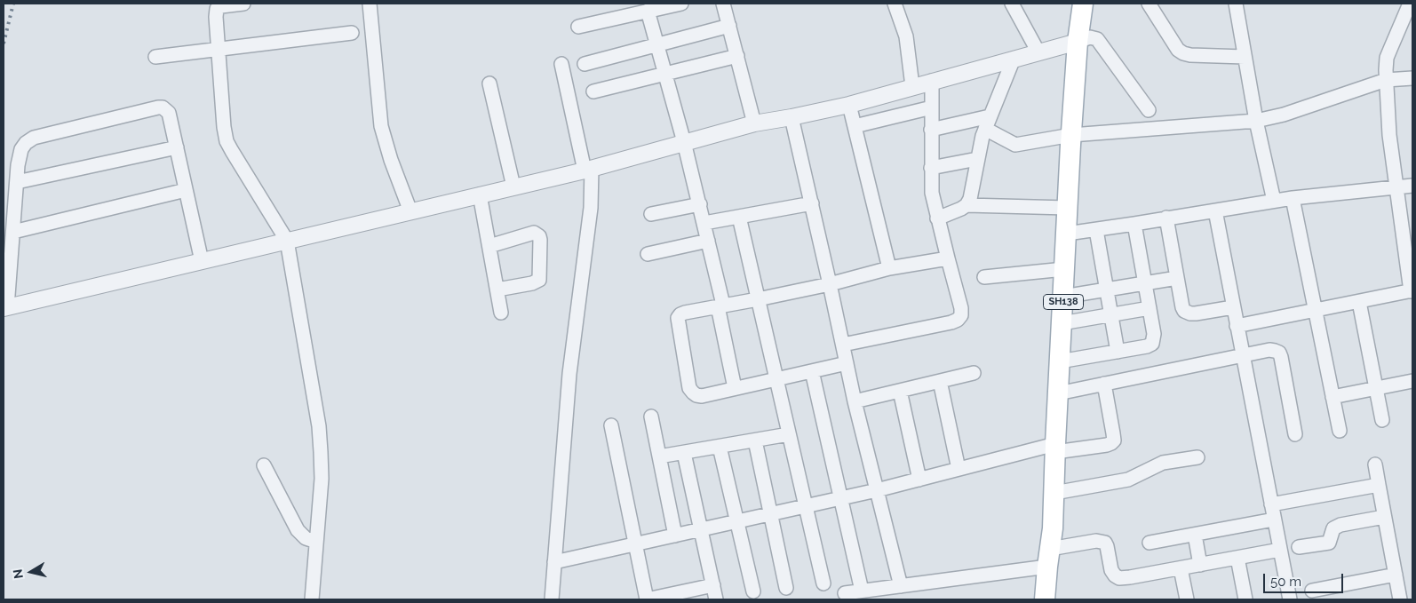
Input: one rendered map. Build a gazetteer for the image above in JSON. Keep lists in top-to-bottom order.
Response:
{
  "streets": {
    "main road": ["SH138"]
  },
  "scale_bar": "50 m",
  "north": "left"
}
